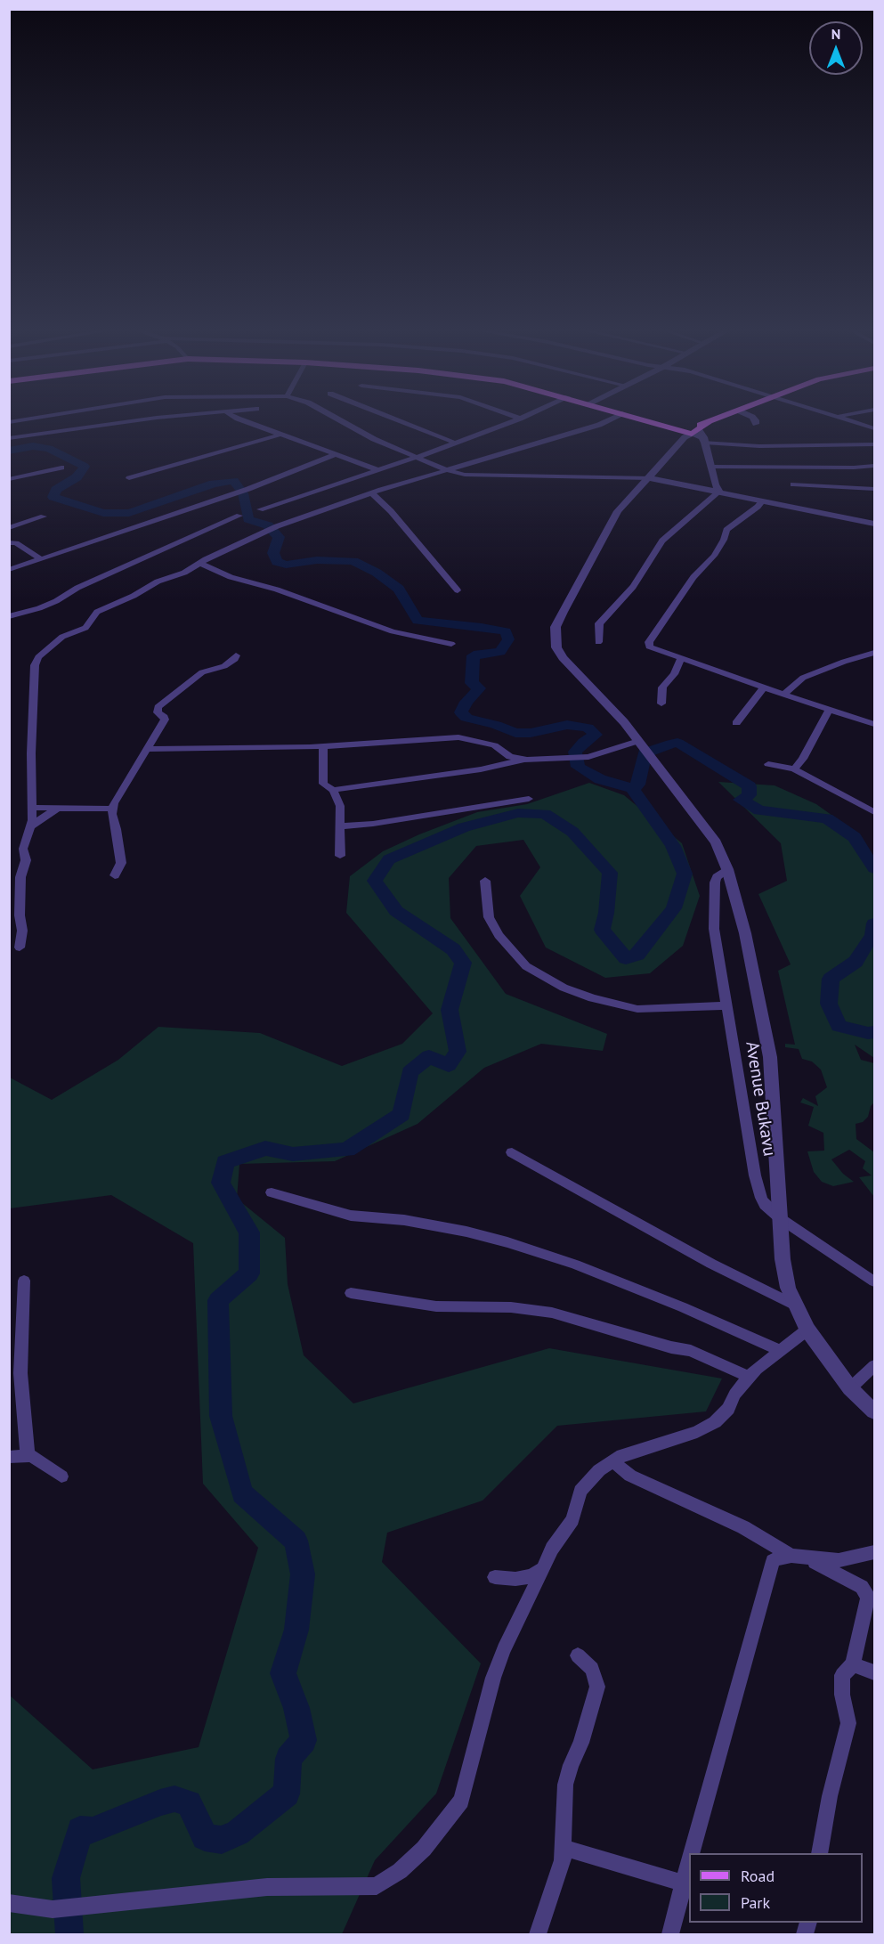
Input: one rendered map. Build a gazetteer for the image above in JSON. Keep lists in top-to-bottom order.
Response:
{
  "streets": {
    "street": ["Avenue Bukavu"]
  },
  "legend": ["Road", "Park"],
  "north": "top"
}
